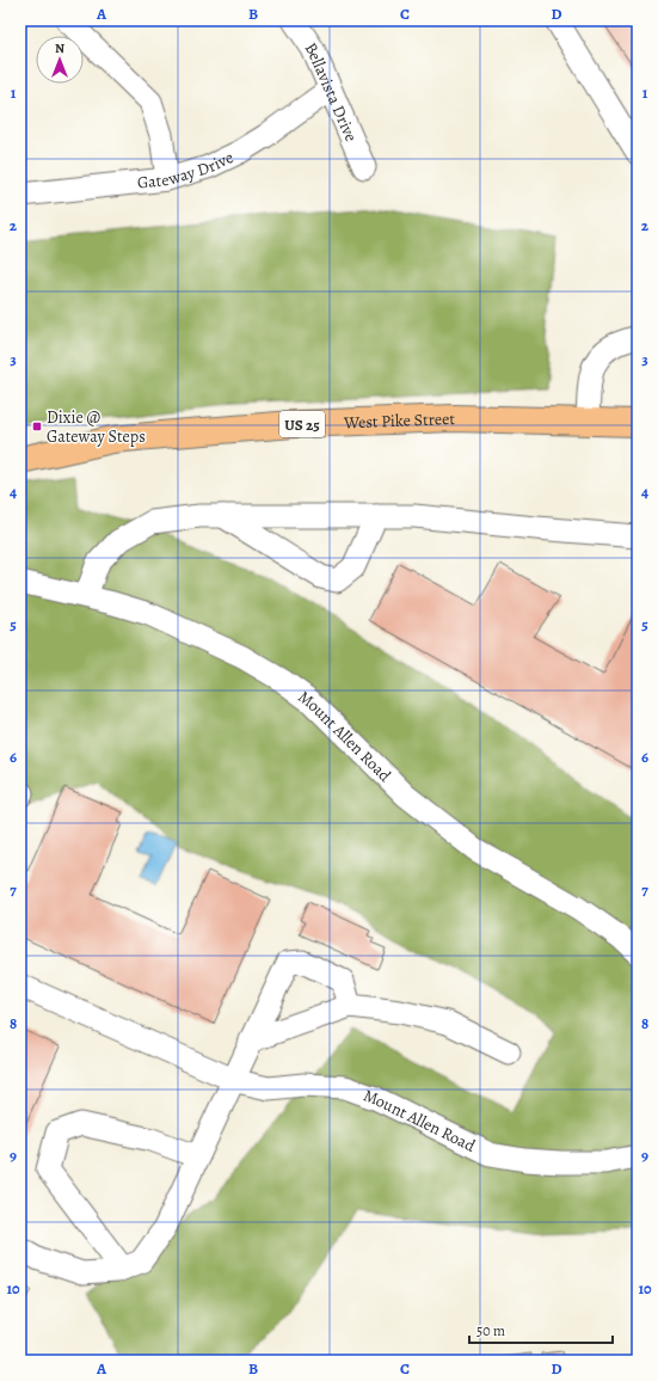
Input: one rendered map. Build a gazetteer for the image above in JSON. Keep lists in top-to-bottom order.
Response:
{
  "streets": {
    "main road": ["West Pike Street", "US 25"],
    "street": ["Bellavista Drive", "Gateway Drive", "Mount Allen Road"]
  },
  "crossings": [
    ["Bellavista Drive", "Gateway Drive"]
  ],
  "places": {
    "transit": ["Dixie @ Gateway Steps"]
  },
  "scale_bar": "50 m",
  "north": "top",
  "grid": {
    "columns": [
      "A",
      "B",
      "C",
      "D"
    ],
    "rows": [
      "1",
      "2",
      "3",
      "4",
      "5",
      "6",
      "7",
      "8",
      "9",
      "10"
    ]
  }
}
